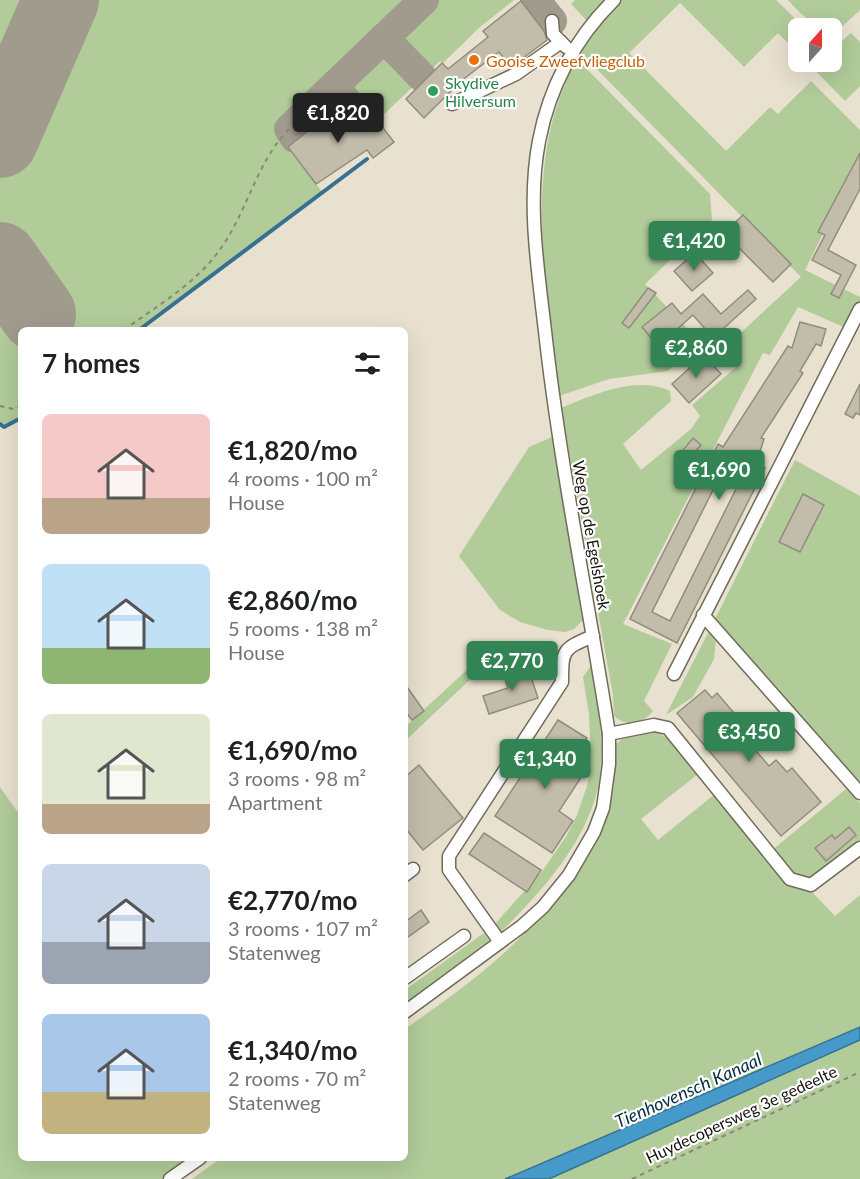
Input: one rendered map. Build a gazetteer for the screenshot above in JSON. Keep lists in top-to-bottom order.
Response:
{
  "streets": {
    "street": ["Weg op de Egelshoek"],
    "path": ["Huydecopersweg 3e gedeelte"]
  },
  "water": ["Tienhovensch Kanaal"],
  "places": ["Gooise Zweefvliegclub", "Skydive Hilversum"],
  "north": "top",
  "page": {
    "price": [
      "€1,820",
      "€1,420",
      "€2,860",
      "€1,690",
      "€2,770",
      "€3,450",
      "€1,340"
    ],
    "heading": "7 homes",
    "list": [
      {
        "name": "€1,820/mo",
        "note": "4 rooms · 100 m² · House"
      },
      {
        "name": "€2,860/mo",
        "note": "5 rooms · 138 m² · House"
      },
      {
        "name": "€1,690/mo",
        "note": "3 rooms · 98 m² · Apartment"
      },
      {
        "name": "€2,770/mo",
        "note": "3 rooms · 107 m² · Statenweg"
      },
      {
        "name": "€1,340/mo",
        "note": "2 rooms · 70 m² · Statenweg"
      }
    ]
  }
}
